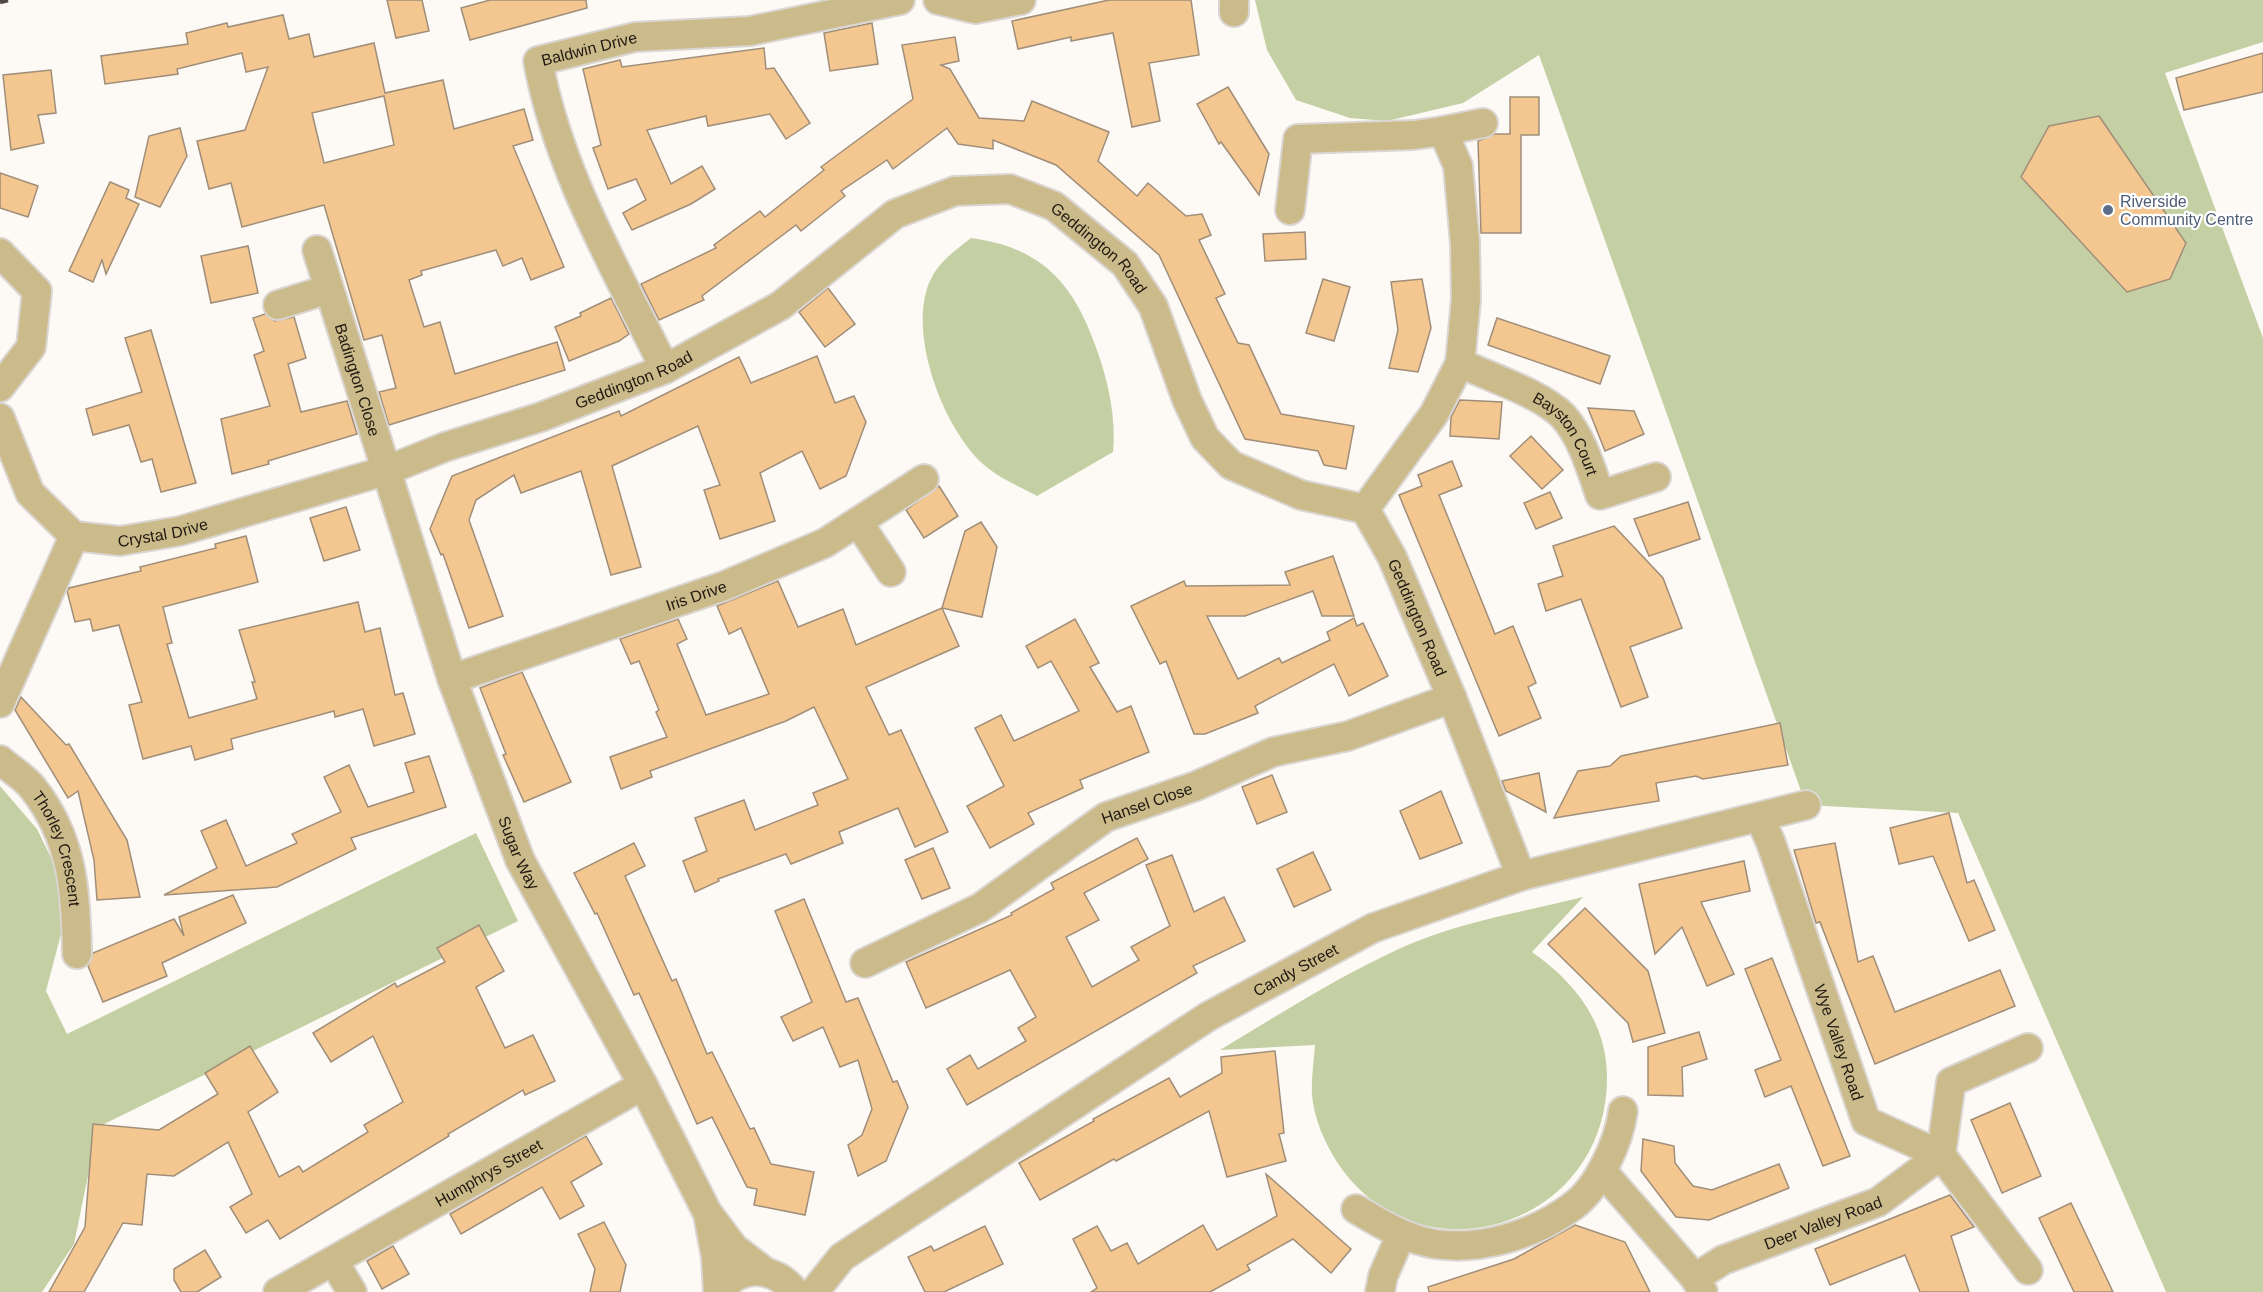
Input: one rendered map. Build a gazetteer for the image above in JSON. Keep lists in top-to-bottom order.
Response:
{
  "streets": {
    "street": [
      "Baldwin Drive",
      "Geddington Road",
      "Badington Close",
      "Bayston Court",
      "Crystal Drive",
      "Iris Drive",
      "Hansel Close",
      "Thorley Crescent",
      "Sugar Way",
      "Candy Street",
      "Wye Valley Road",
      "Humphrys Street",
      "Deer Valley Road"
    ]
  },
  "crossings": [
    ["Baldwin Drive", "Geddington Road"],
    ["Geddington Road", "Badington Close"],
    ["Geddington Road", "Crystal Drive"],
    ["Geddington Road", "Hansel Close"],
    ["Geddington Road", "Sugar Way"],
    ["Geddington Road", "Candy Street"],
    ["Badington Close", "Crystal Drive"],
    ["Badington Close", "Sugar Way"],
    ["Crystal Drive", "Sugar Way"],
    ["Iris Drive", "Sugar Way"],
    ["Sugar Way", "Candy Street"],
    ["Sugar Way", "Humphrys Street"],
    ["Candy Street", "Wye Valley Road"],
    ["Wye Valley Road", "Deer Valley Road"]
  ],
  "places": ["Riverside Community Centre"]
}
